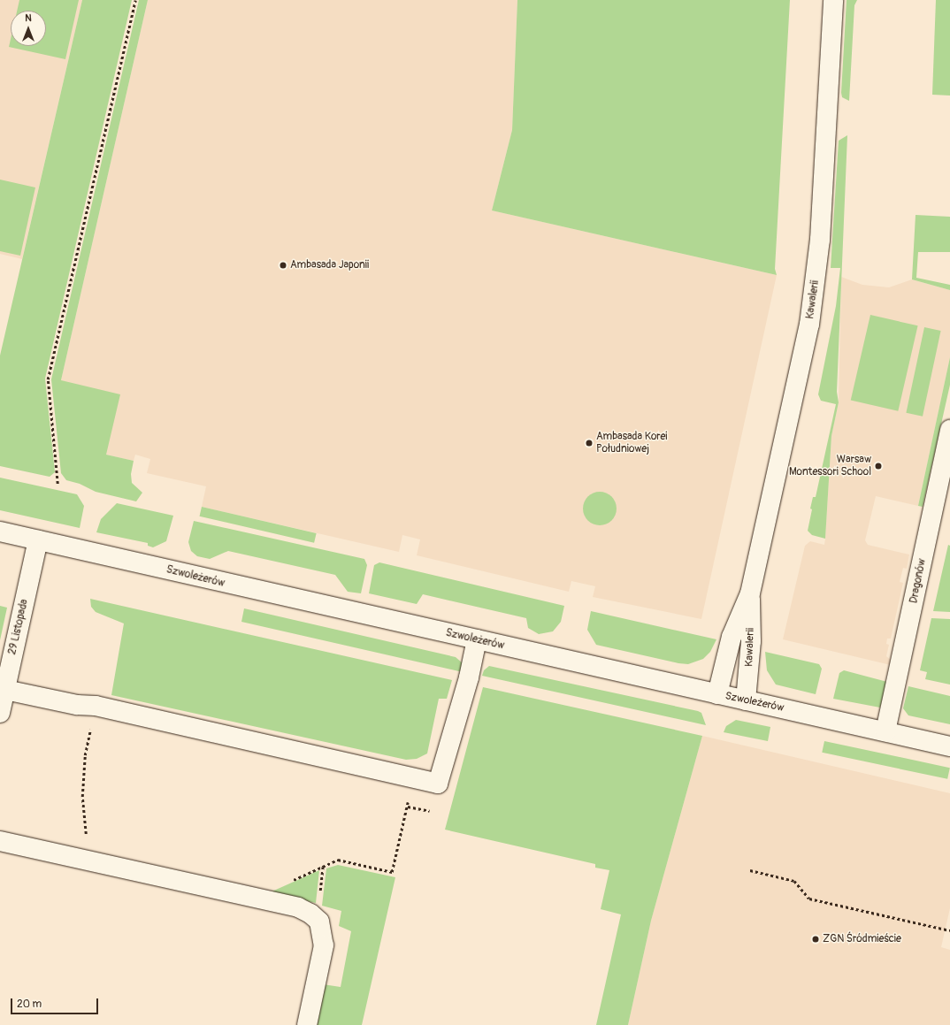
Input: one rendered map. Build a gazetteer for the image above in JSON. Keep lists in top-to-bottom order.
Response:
{
  "streets": {
    "street": [
      "Kawalerii",
      "Szwoleżerów",
      "Dragonów",
      "29 Listopada"
    ]
  },
  "crossings": [
    ["Kawalerii", "Szwoleżerów"],
    ["Szwoleżerów", "Dragonów"],
    ["Szwoleżerów", "29 Listopada"]
  ],
  "places": [
    "Ambasada Japonii",
    "Ambasada Korei Południowej",
    "Warsaw Montessori School",
    "ZGN Śródmieście"
  ],
  "scale_bar": "20 m",
  "north": "top"
}
